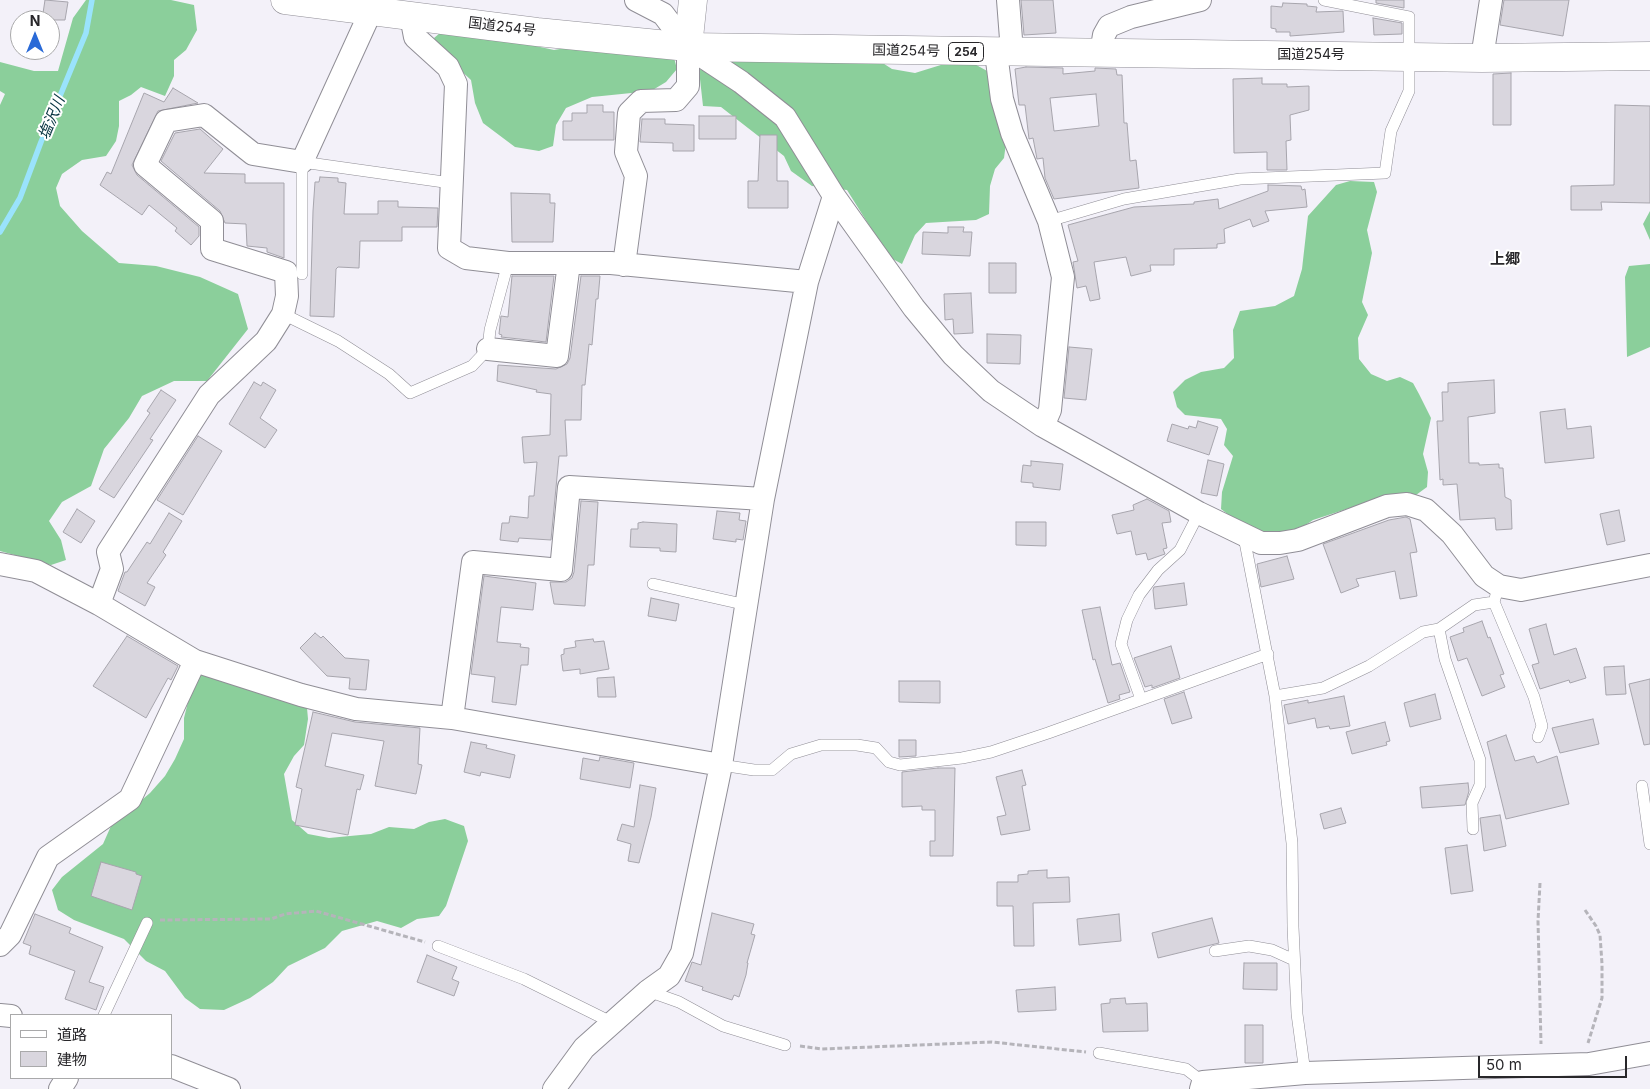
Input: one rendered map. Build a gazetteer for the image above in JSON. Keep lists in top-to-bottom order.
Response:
{
  "streets": {
    "main road": ["国道254号", "254"]
  },
  "districts": ["上郷"],
  "water": ["塩沢川"],
  "legend": ["道路", "建物"],
  "scale_bar": "50 m",
  "north": "top"
}
